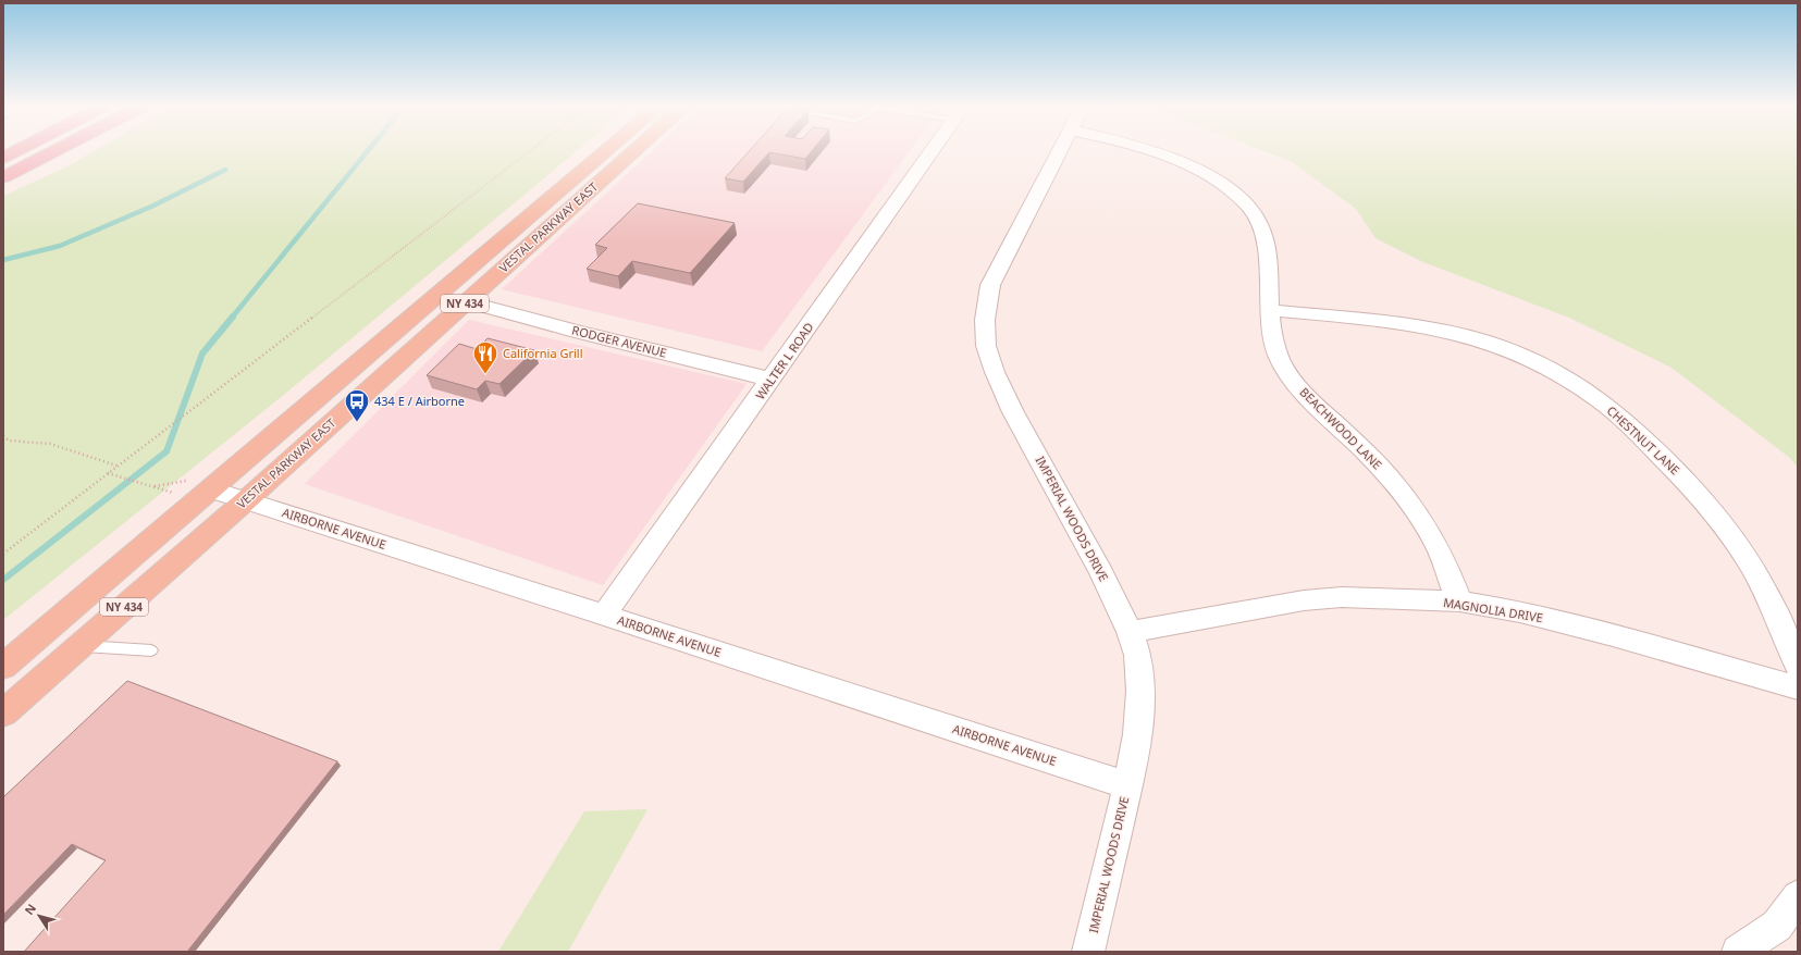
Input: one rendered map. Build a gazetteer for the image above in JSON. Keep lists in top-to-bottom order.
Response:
{
  "streets": {
    "main road": ["VESTAL PARKWAY EAST", "NY 434"],
    "street": [
      "RODGER AVENUE",
      "WALTER L ROAD",
      "BEACHWOOD LANE",
      "CHESTNUT LANE",
      "IMPERIAL WOODS DRIVE",
      "AIRBORNE AVENUE",
      "MAGNOLIA DRIVE"
    ]
  },
  "crossings": [
    ["VESTAL PARKWAY EAST", "RODGER AVENUE"],
    ["VESTAL PARKWAY EAST", "AIRBORNE AVENUE"],
    ["RODGER AVENUE", "WALTER L ROAD"],
    ["WALTER L ROAD", "AIRBORNE AVENUE"],
    ["BEACHWOOD LANE", "CHESTNUT LANE"],
    ["BEACHWOOD LANE", "MAGNOLIA DRIVE"],
    ["IMPERIAL WOODS DRIVE", "AIRBORNE AVENUE"],
    ["IMPERIAL WOODS DRIVE", "MAGNOLIA DRIVE"]
  ],
  "places": {
    "restaurant": ["California Grill"],
    "bus stop": ["434 E / Airborne"]
  },
  "north": "top left"
}
